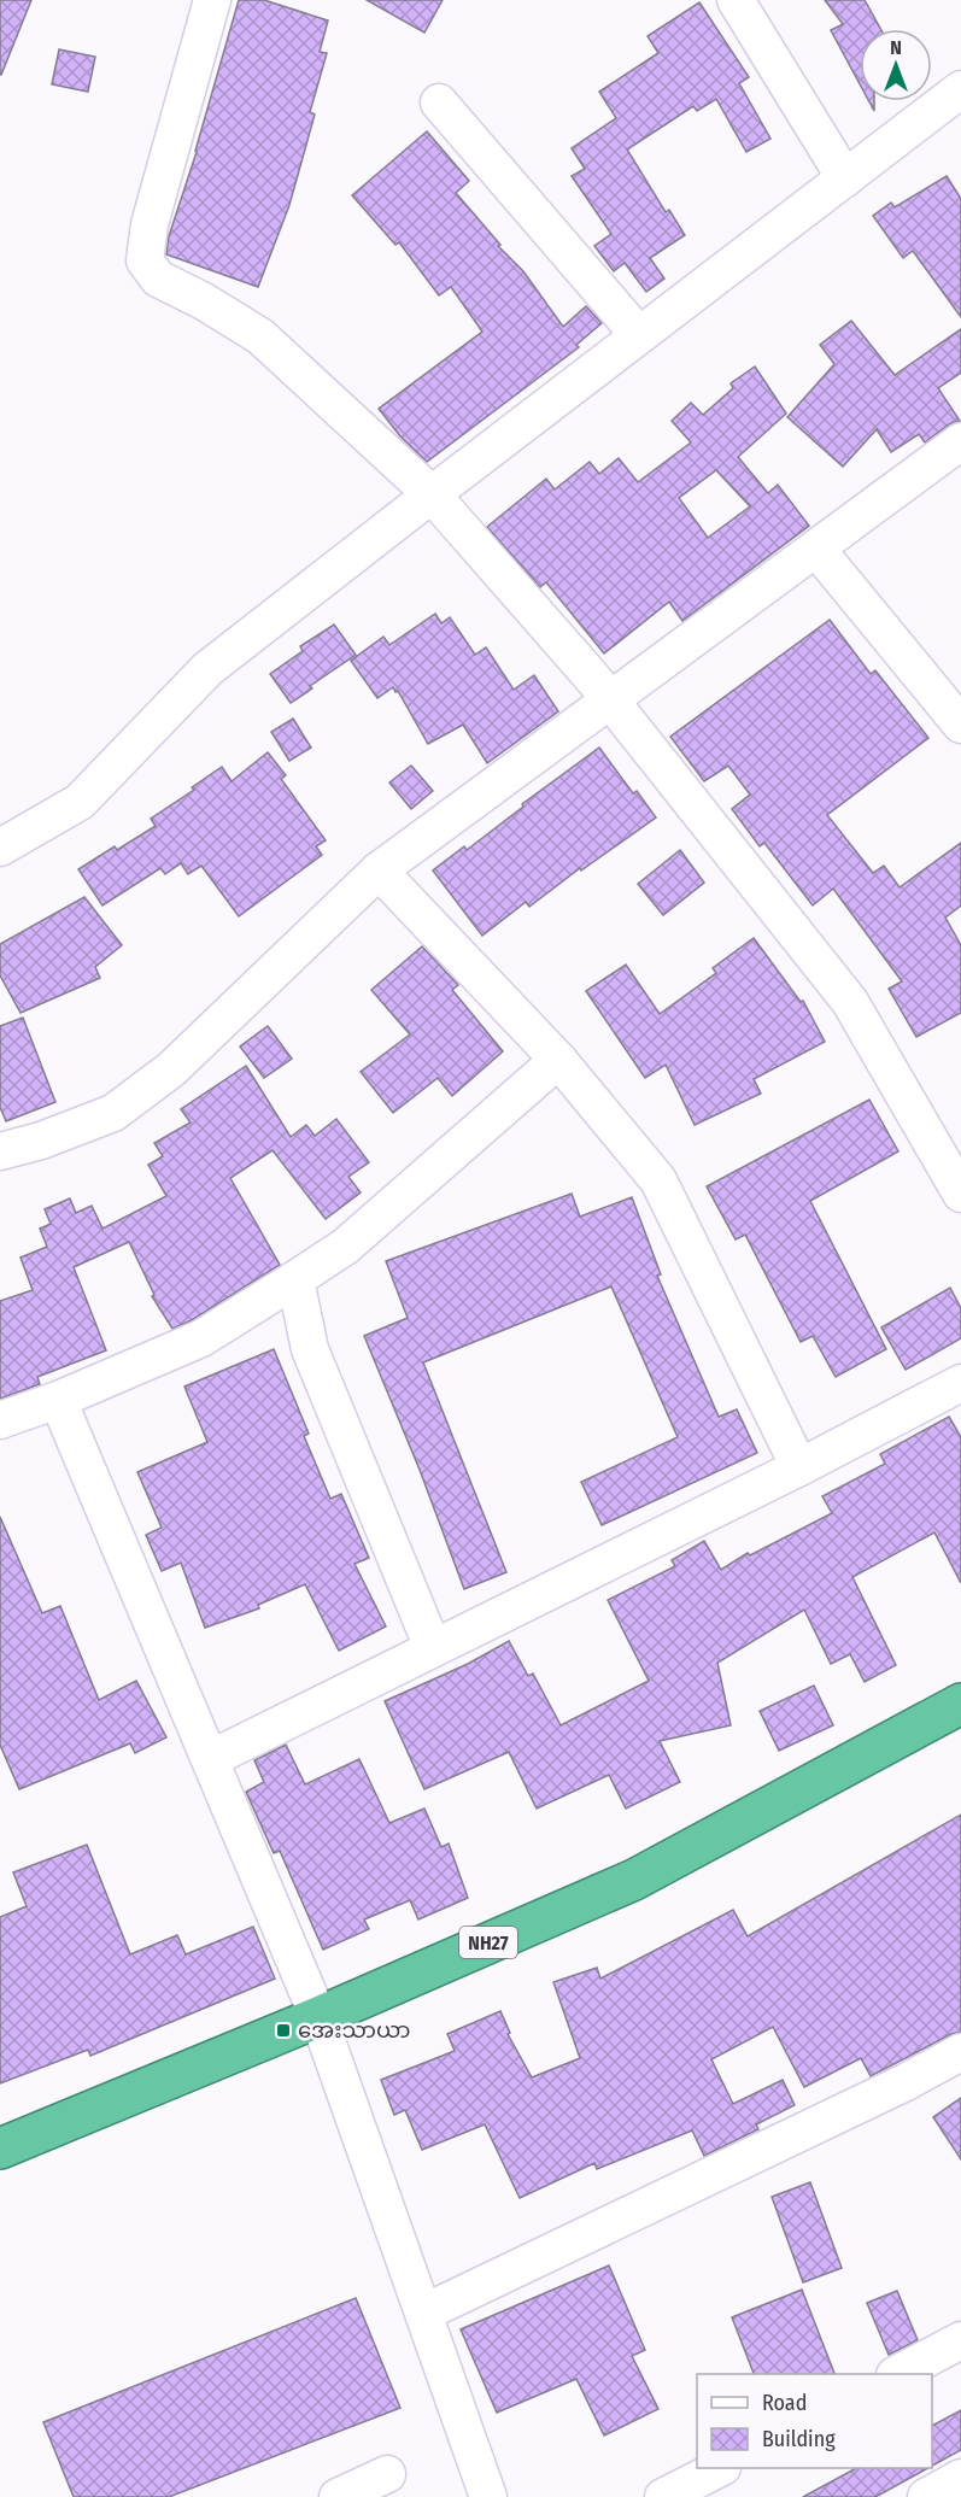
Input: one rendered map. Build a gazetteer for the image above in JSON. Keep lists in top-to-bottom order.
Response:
{
  "streets": {
    "highway": ["NH27"]
  },
  "places": {
    "transit": ["အေးသာယာ"]
  },
  "legend": ["Road", "Building"],
  "north": "top"
}
